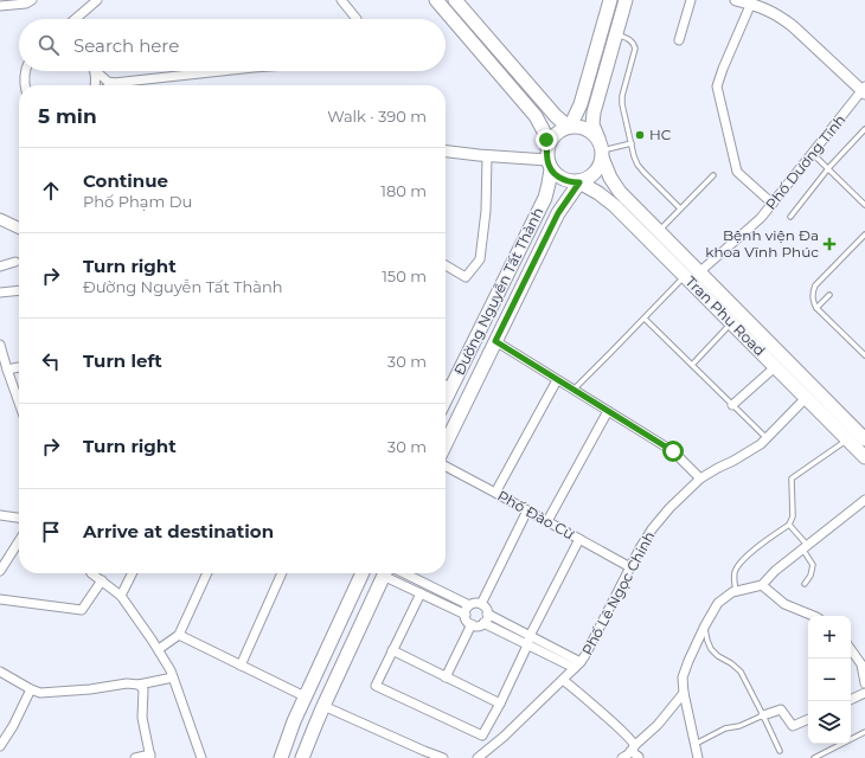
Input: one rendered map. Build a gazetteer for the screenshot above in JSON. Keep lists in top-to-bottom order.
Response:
{
  "streets": {
    "main road": ["Đường Nguyễn Tất Thành", "Tran Phu Road"],
    "street": ["Phố Dương Tĩnh", "Phố Đào Cừ", "Phố Lê Ngọc Chinh"]
  },
  "crossings": [
    ["Phố Dương Tĩnh", "Tran Phu Road"],
    ["Đường Nguyễn Tất Thành", "Tran Phu Road"],
    ["Tran Phu Road", "Phố Lê Ngọc Chinh"],
    ["Phố Đào Cừ", "Phố Lê Ngọc Chinh"]
  ],
  "places": {
    "other": ["HC"],
    "health": ["Bệnh viện Đa khoa Vĩnh Phúc"]
  },
  "page": {
    "search": "Search here",
    "heading": ["5 min", "Walk · 390 m"],
    "list": [
      ["Continue", "Phố Phạm Du", "180 m"],
      ["Turn right", "Đường Nguyễn Tất Thành", "150 m"],
      ["Turn left", "30 m"],
      ["Turn right", "30 m"],
      "Arrive at destination"
    ],
    "map_buttons": ["+", "−"]
  }
}
